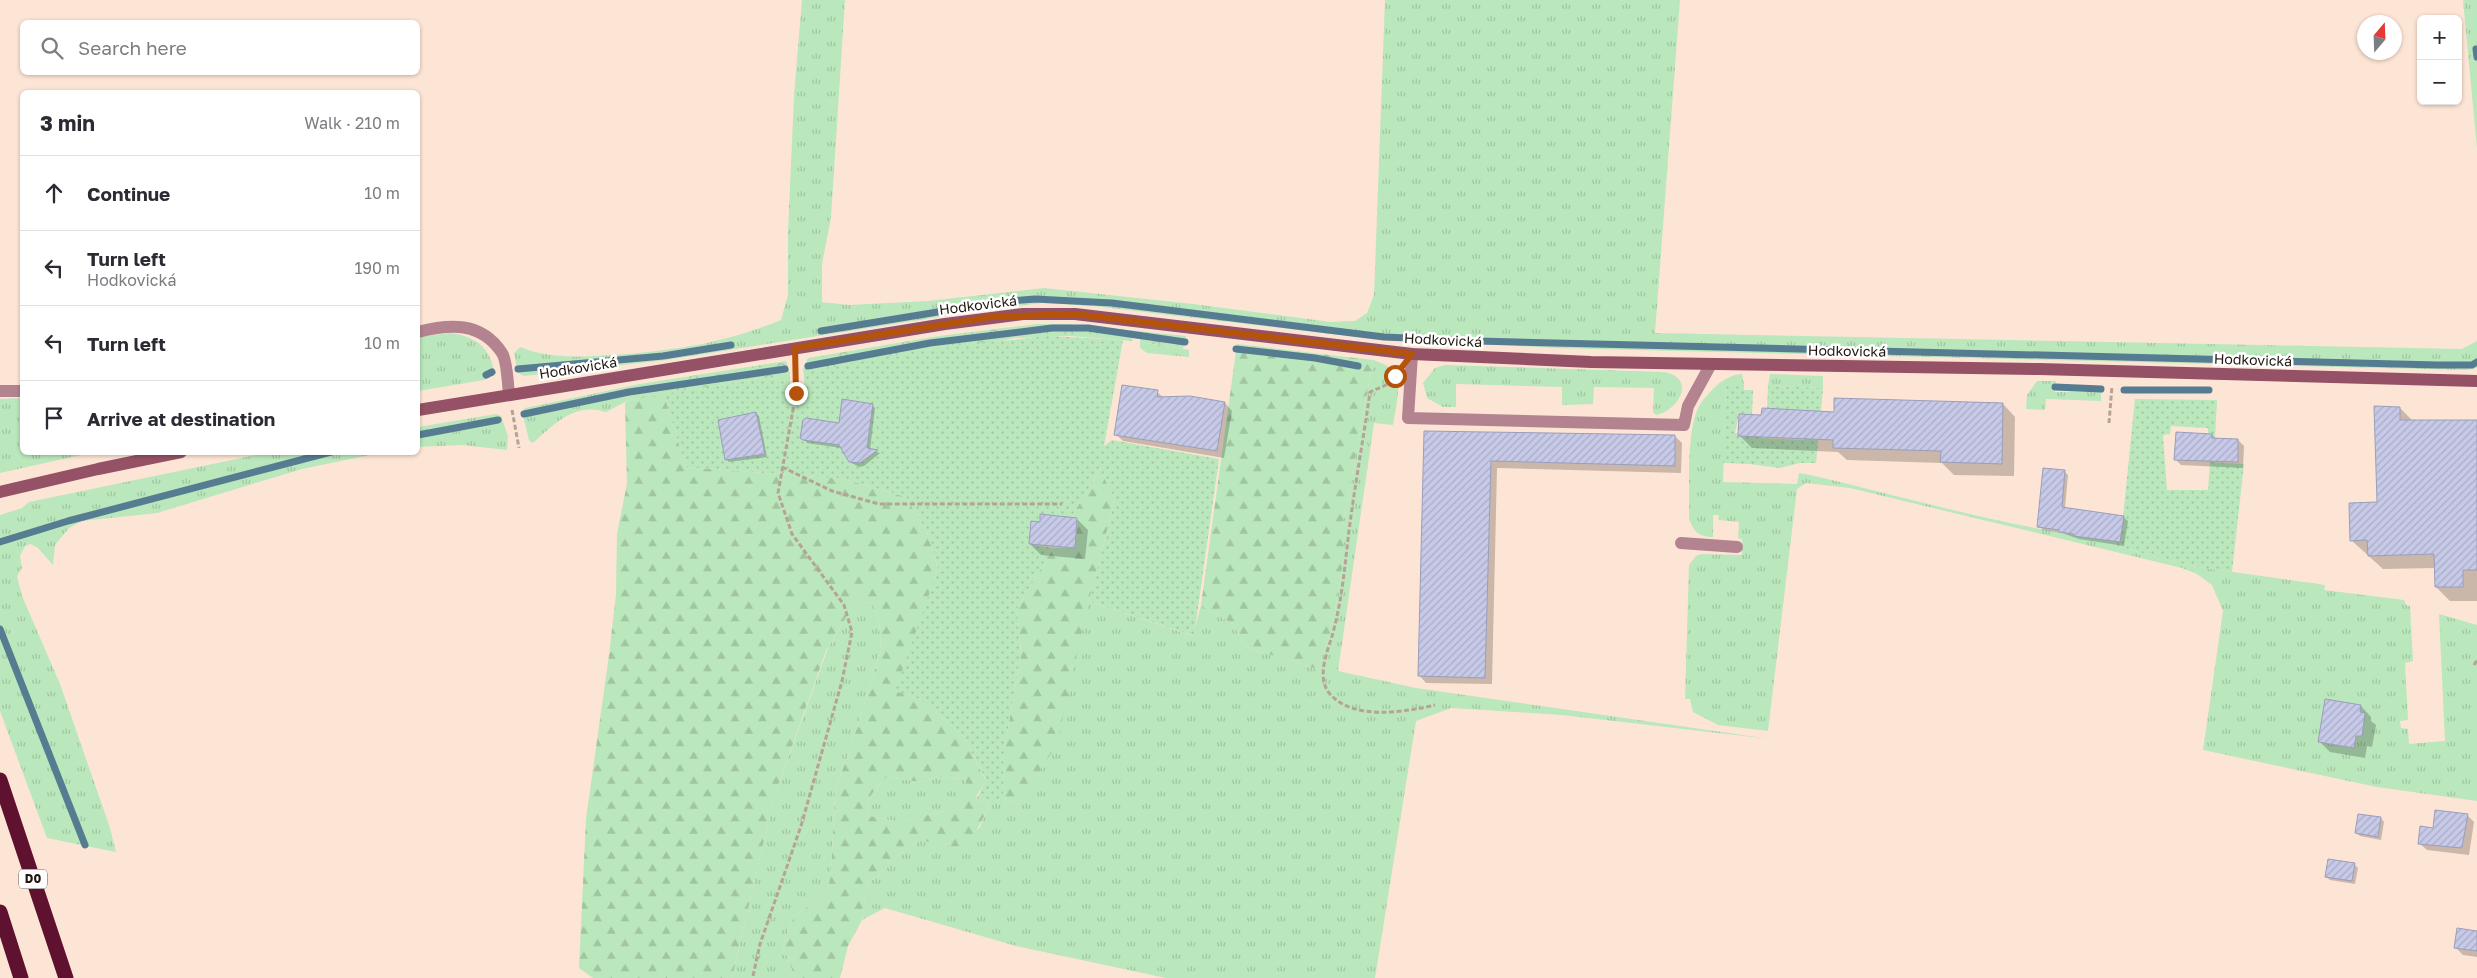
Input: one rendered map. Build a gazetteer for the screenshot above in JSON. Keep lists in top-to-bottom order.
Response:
{
  "streets": {
    "highway": ["D0"],
    "street": ["Hodkovická"]
  },
  "north": "top",
  "page": {
    "map_buttons": ["+", "−"],
    "search": "Search here",
    "heading": ["3 min", "Walk · 210 m"],
    "list": [
      ["Continue", "10 m"],
      ["Turn left", "Hodkovická", "190 m"],
      ["Turn left", "10 m"],
      "Arrive at destination"
    ]
  }
}
